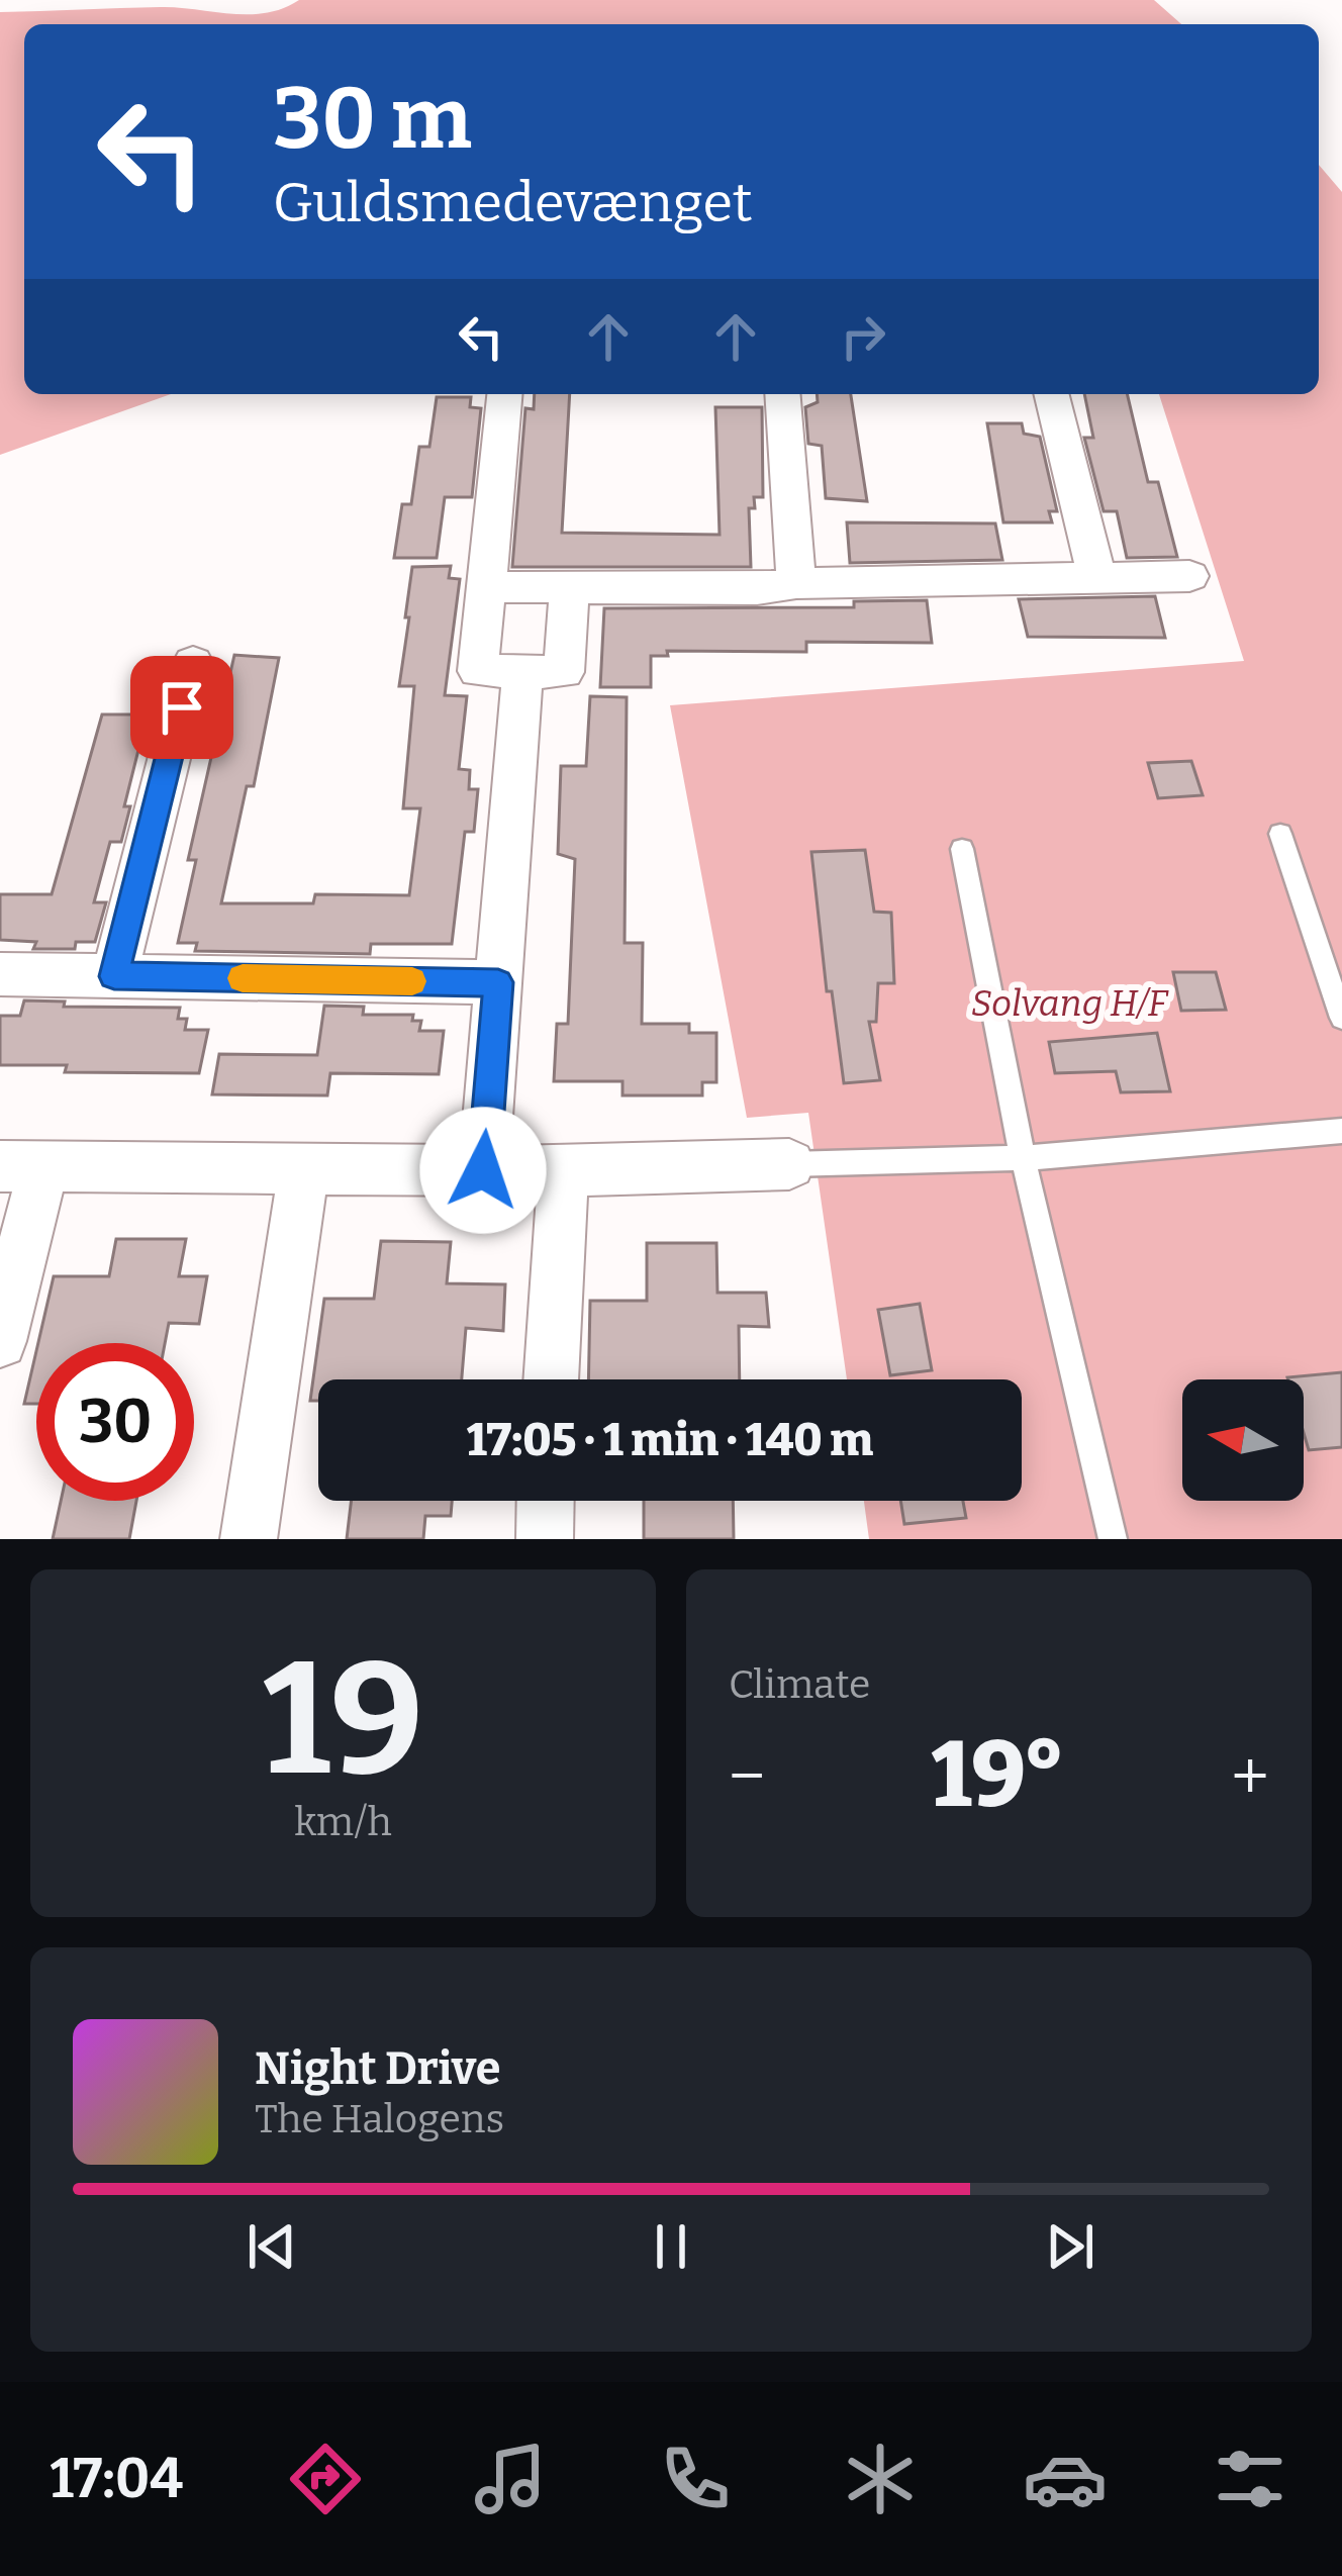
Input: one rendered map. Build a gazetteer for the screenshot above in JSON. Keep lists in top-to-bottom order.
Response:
{
  "parks": ["Solvang H/F"],
  "north": "left",
  "page": {
    "turn": ["30 m", "Guldsmedevænget"],
    "limit": "30",
    "trip": "17:05 · 1 min · 140 m",
    "tile": [
      ["19", "km/h"],
      "Climate"
    ],
    "heat": ["−", "19°", "+"],
    "song": ["Night Drive", "The Halogens"],
    "tabs": "17:04"
  }
}
